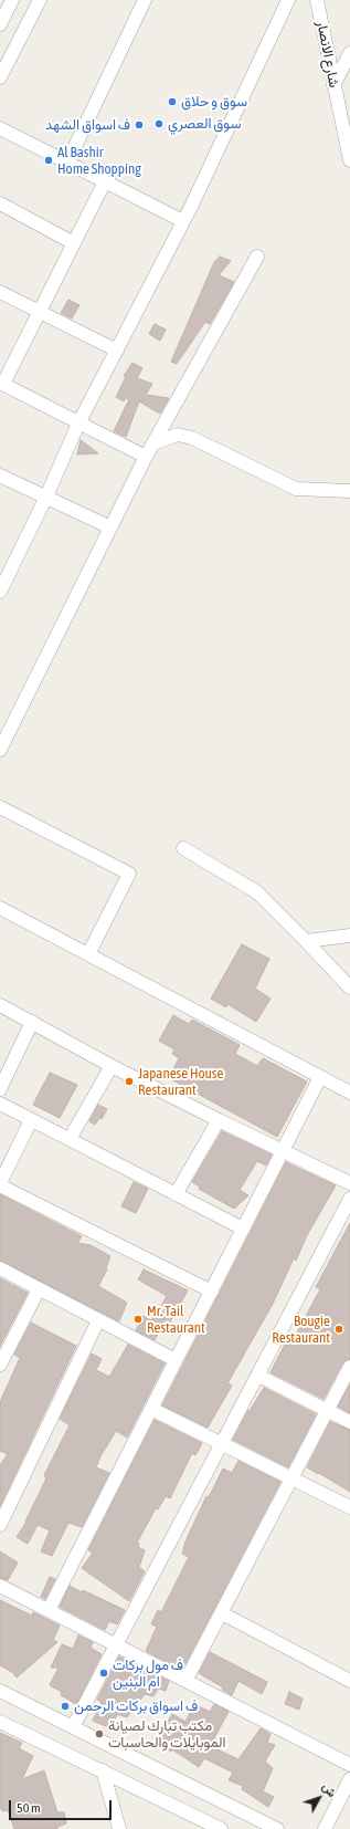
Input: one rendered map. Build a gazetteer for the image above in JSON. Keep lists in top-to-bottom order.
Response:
{
  "streets": {
    "street": ["شارع الانصار"]
  },
  "places": [
    "سوق و حلاق",
    "سوق العصري",
    "ف اسواق الشهد",
    "Al Bashir Home Shopping",
    "Japanese House Restaurant",
    "Mr. Tail Restaurant",
    "Bougie Restaurant",
    "ف مول بركات ام البنين",
    "ف اسواق بركات الرحمن",
    "مكتب تبارك لصيانة الموبايلات والحاسبات"
  ],
  "scale_bar": "50 m",
  "north": "top right"
}
